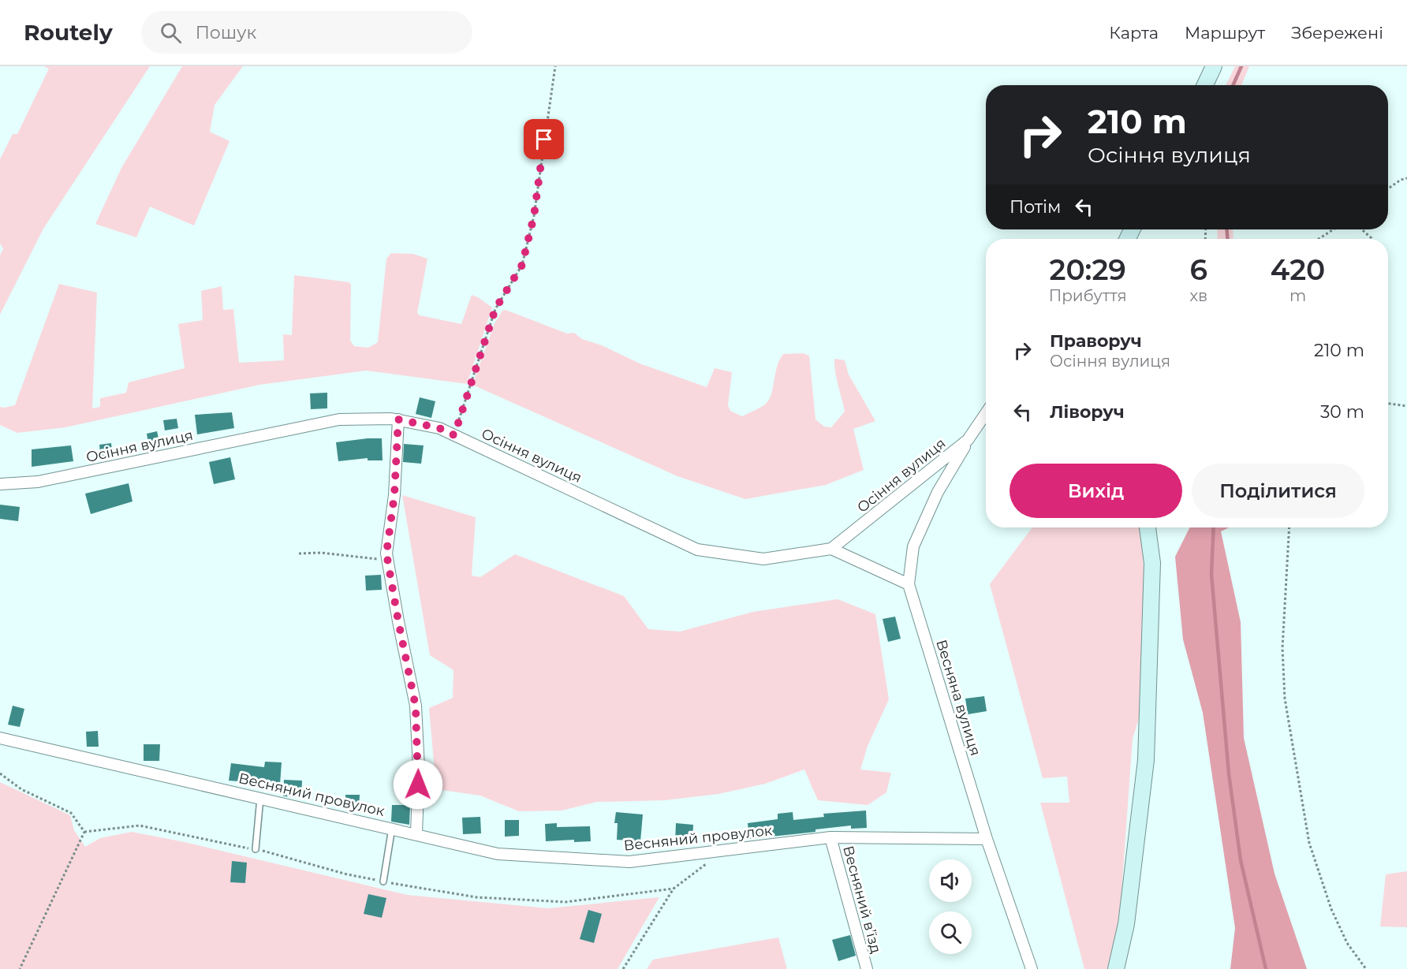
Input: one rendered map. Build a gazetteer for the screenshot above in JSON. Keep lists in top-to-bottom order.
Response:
{
  "streets": {
    "street": [
      "Осіння вулиця",
      "Весняна вулиця",
      "Весняний провулок",
      "Весняний в’їзд"
    ]
  },
  "crossings": [
    ["Осіння вулиця", "Весняна вулиця"],
    ["Весняна вулиця", "Весняний провулок"],
    ["Весняний провулок", "Весняний в’їзд"]
  ],
  "page": {
    "header": "Routely",
    "search": "Пошук",
    "nav": ["Карта", "Маршрут", "Збережені"],
    "turn": ["210 m", "Осіння вулиця"],
    "then": "Потім",
    "eta": [
      "20:29",
      "Прибуття",
      "6",
      "хв",
      "420",
      "m"
    ],
    "list": [
      {
        "name": "Праворуч",
        "note": "Осіння вулиця",
        "value": "210 m"
      },
      {
        "name": "Ліворуч",
        "value": "30 m"
      }
    ],
    "buttons": ["Вихід", "Поділитися"]
  }
}
